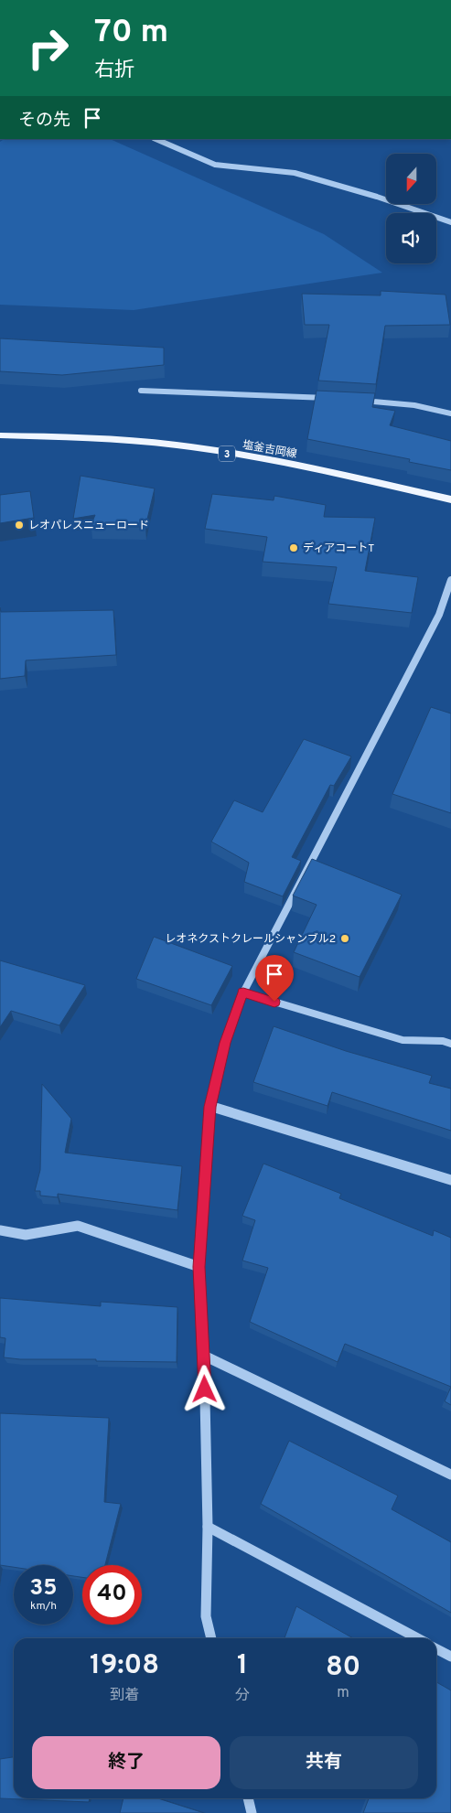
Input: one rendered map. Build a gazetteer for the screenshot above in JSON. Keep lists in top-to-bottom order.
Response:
{
  "streets": {
    "main road": ["塩釜吉岡線", "3"]
  },
  "places": ["レオパレスニューロード", "ディアコートT", "レオネクストクレールシャンブル2"],
  "north": "bottom",
  "page": {
    "turn": ["70 m", "右折"],
    "then": "その先",
    "speed": "35 km/h",
    "limit": "40",
    "eta": [
      "19:08",
      "到着",
      "1",
      "分",
      "80",
      "m"
    ],
    "buttons": ["終了", "共有"]
  }
}
